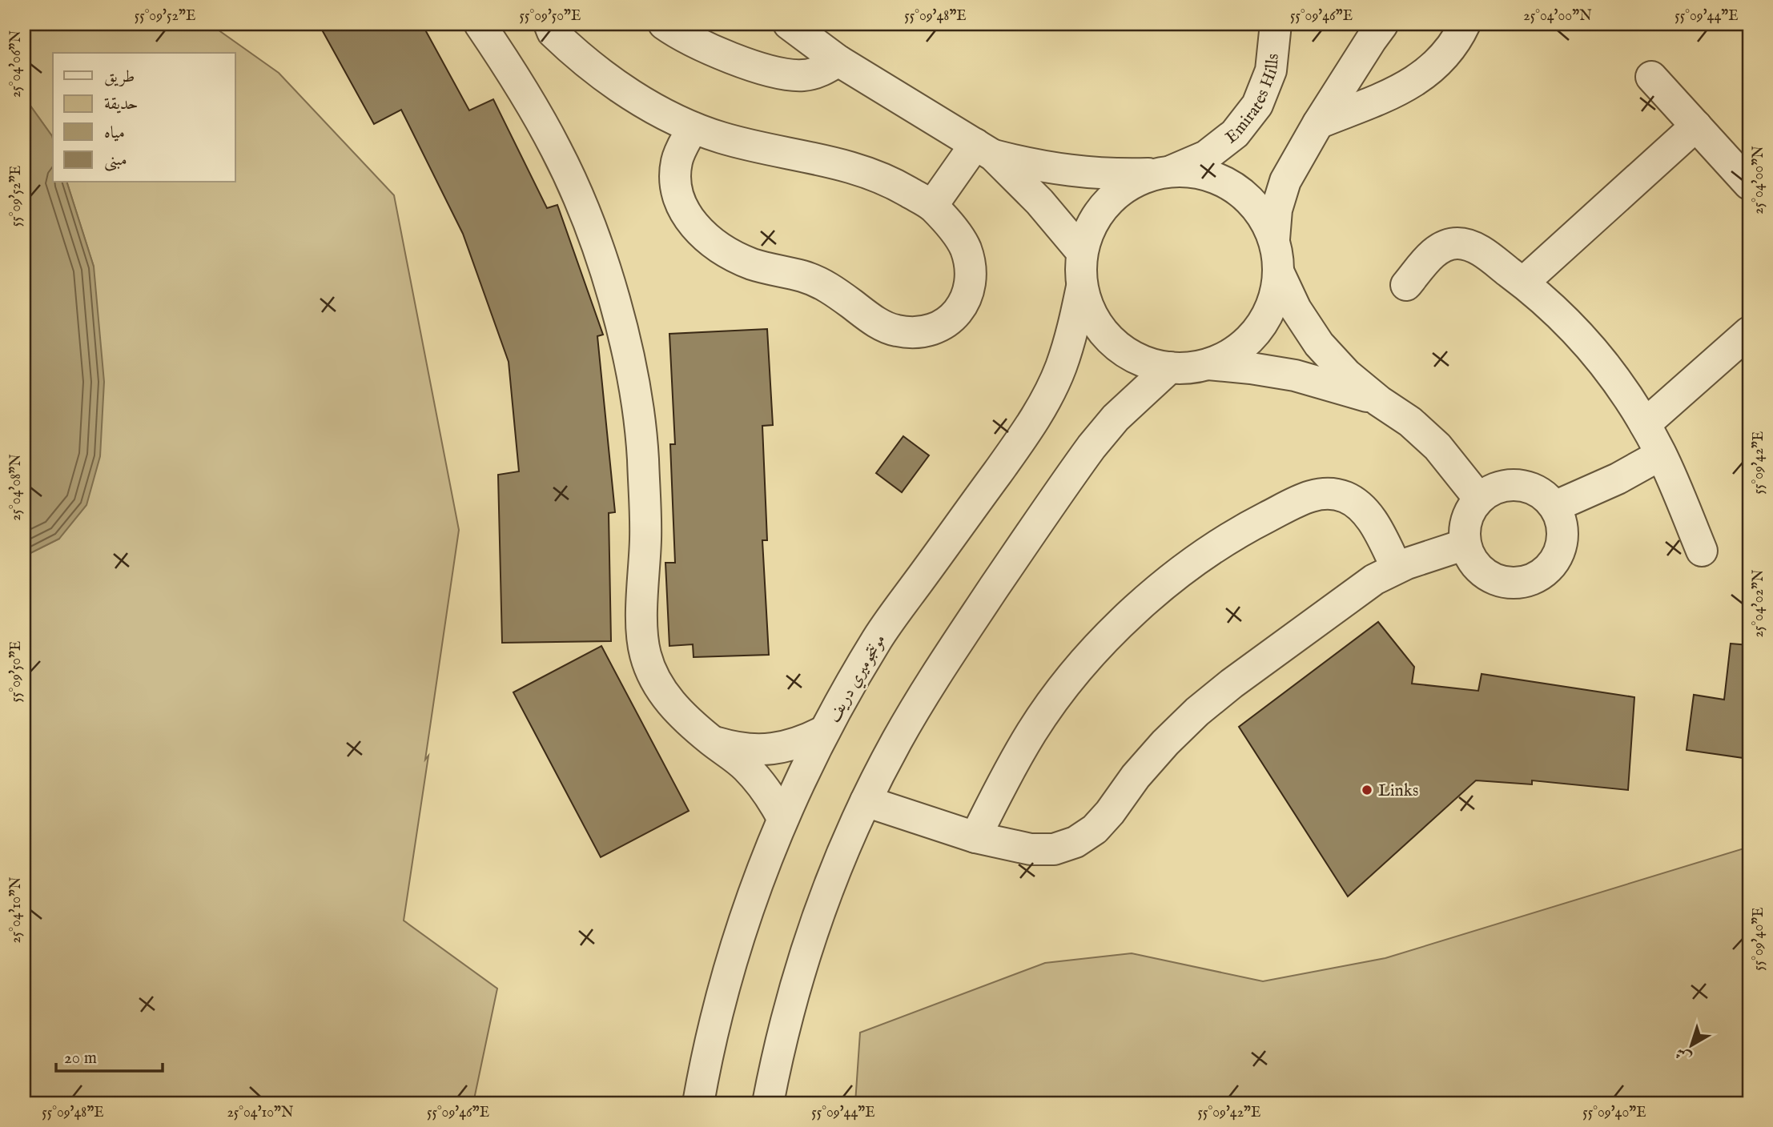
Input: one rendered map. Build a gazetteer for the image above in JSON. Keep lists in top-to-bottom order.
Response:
{
  "streets": {
    "street": ["Emirates Hills", "مونتجوميري دريف"]
  },
  "crossings": [
    ["Emirates Hills", "مونتجوميري دريف"]
  ],
  "places": ["Links"],
  "legend": [
    "طريق",
    "حديقة",
    "مياه",
    "مبنى"
  ],
  "scale_bar": "20 m",
  "north": "bottom left",
  "coordinates": [
    "55°09'52\"E",
    "55°09'50\"E",
    "55°09'48\"E",
    "55°09'46\"E",
    "25°04'00\"N",
    "55°09'44\"E",
    "25°04'06\"N",
    "55°09'42\"E",
    "25°04'08\"N",
    "25°04'02\"N",
    "25°04'10\"N",
    "55°09'40\"E"
  ]
}
